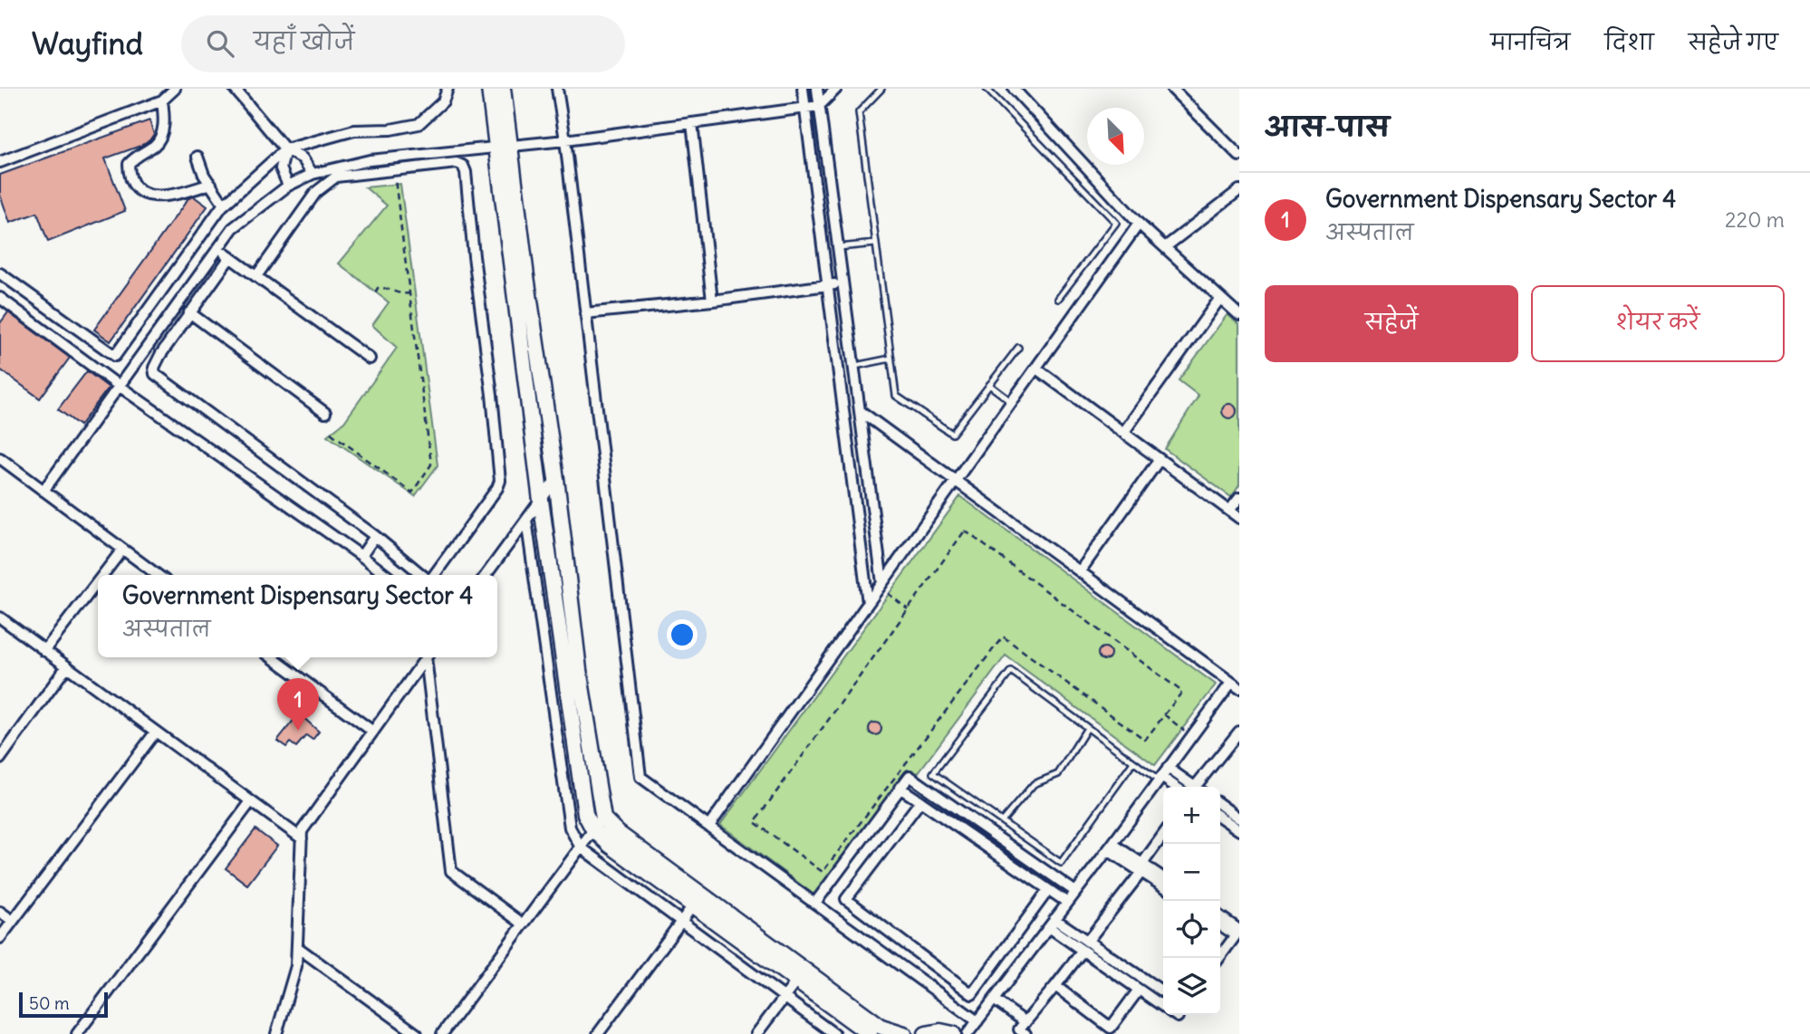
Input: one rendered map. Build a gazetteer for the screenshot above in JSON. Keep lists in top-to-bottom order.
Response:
{
  "scale_bar": "50 m",
  "north": "bottom right",
  "page": {
    "header": "Wayfind",
    "search": "यहाँ खोजें",
    "nav": ["मानचित्र", "दिशा", "सहेजे गए"],
    "heading": "आस-पास",
    "list": [
      {
        "mark": "1",
        "name": "Government Dispensary Sector 4",
        "note": "अस्पताल",
        "value": "220 m"
      }
    ],
    "buttons": ["सहेजें", "शेयर करें"],
    "popup": ["Government Dispensary Sector 4", "अस्पताल"],
    "pins": "1",
    "map_buttons": ["+", "−"],
    "scale": "50 m"
  }
}
